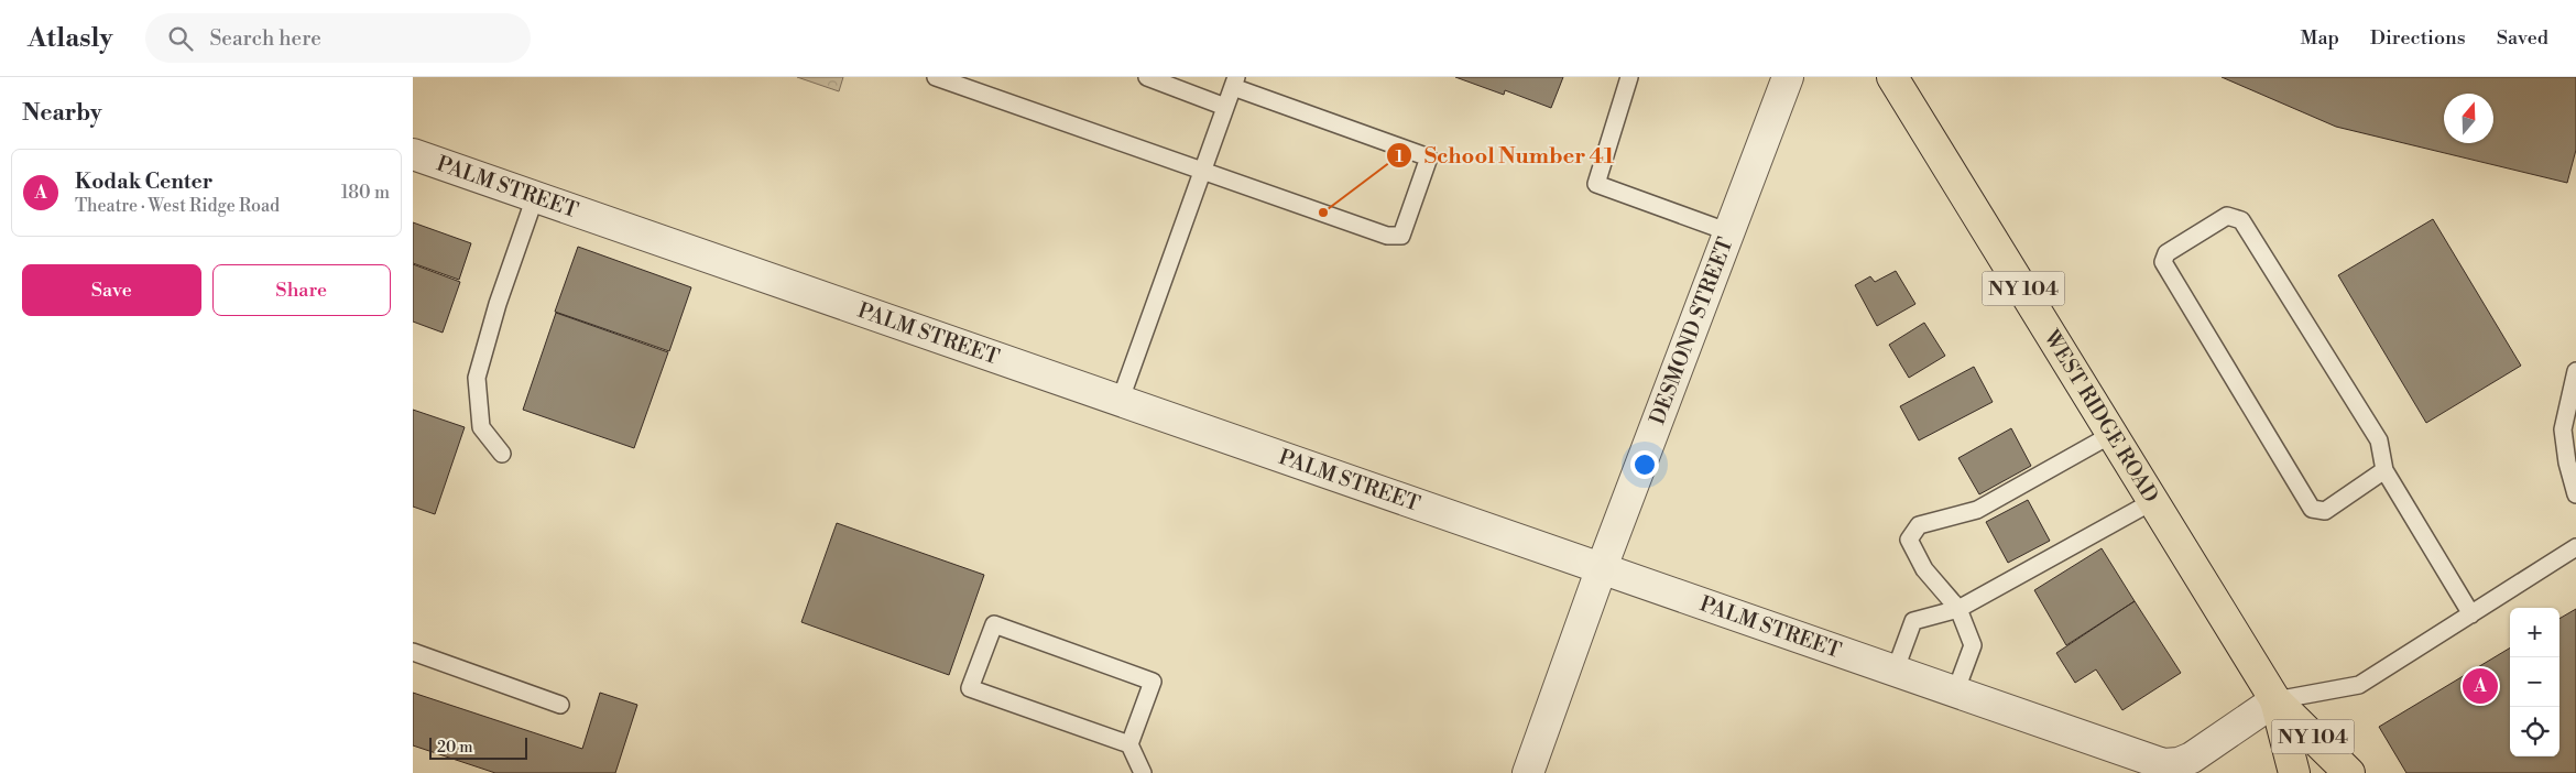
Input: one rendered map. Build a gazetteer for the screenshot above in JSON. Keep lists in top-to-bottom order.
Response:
{
  "streets": {
    "highway": ["NY 104", "WEST RIDGE ROAD"],
    "street": ["PALM STREET", "DESMOND STREET"]
  },
  "crossings": [
    ["PALM STREET", "DESMOND STREET"],
    ["PALM STREET", "WEST RIDGE ROAD"]
  ],
  "places": ["School Number 41"],
  "scale_bar": "20 m",
  "north": "top",
  "page": {
    "header": "Atlasly",
    "search": "Search here",
    "nav": ["Map", "Directions", "Saved"],
    "heading": "Nearby",
    "list": [
      {
        "mark": "A",
        "name": "Kodak Center",
        "note": "Theatre · West Ridge Road",
        "value": "180 m"
      }
    ],
    "buttons": ["Save", "Share"],
    "map_buttons": ["+", "−"],
    "pins": "A",
    "scale": "20 m"
  }
}
